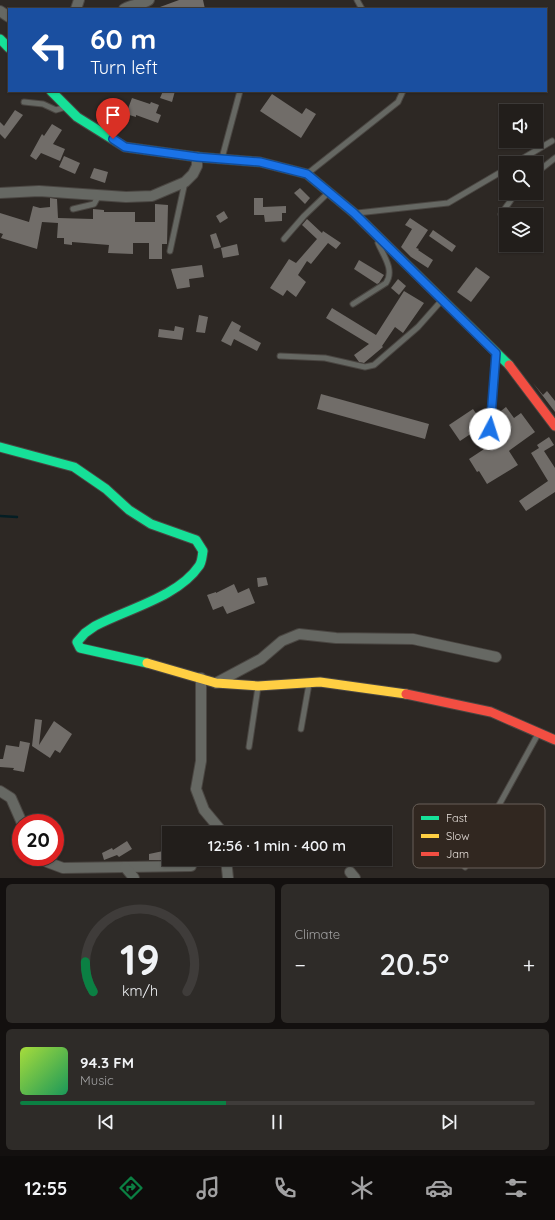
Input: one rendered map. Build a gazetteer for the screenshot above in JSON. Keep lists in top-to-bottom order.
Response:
{
  "legend": ["Fast", "Slow", "Jam"],
  "page": {
    "turn": ["60 m", "Turn left"],
    "limit": "20",
    "trip": "12:56 · 1 min · 400 m",
    "tile": "Climate",
    "heat": ["−", "20.5°", "+"],
    "song": ["94.3 FM", "Music"],
    "tabs": "12:55",
    "gauge": ["19", "km/h"]
  }
}
